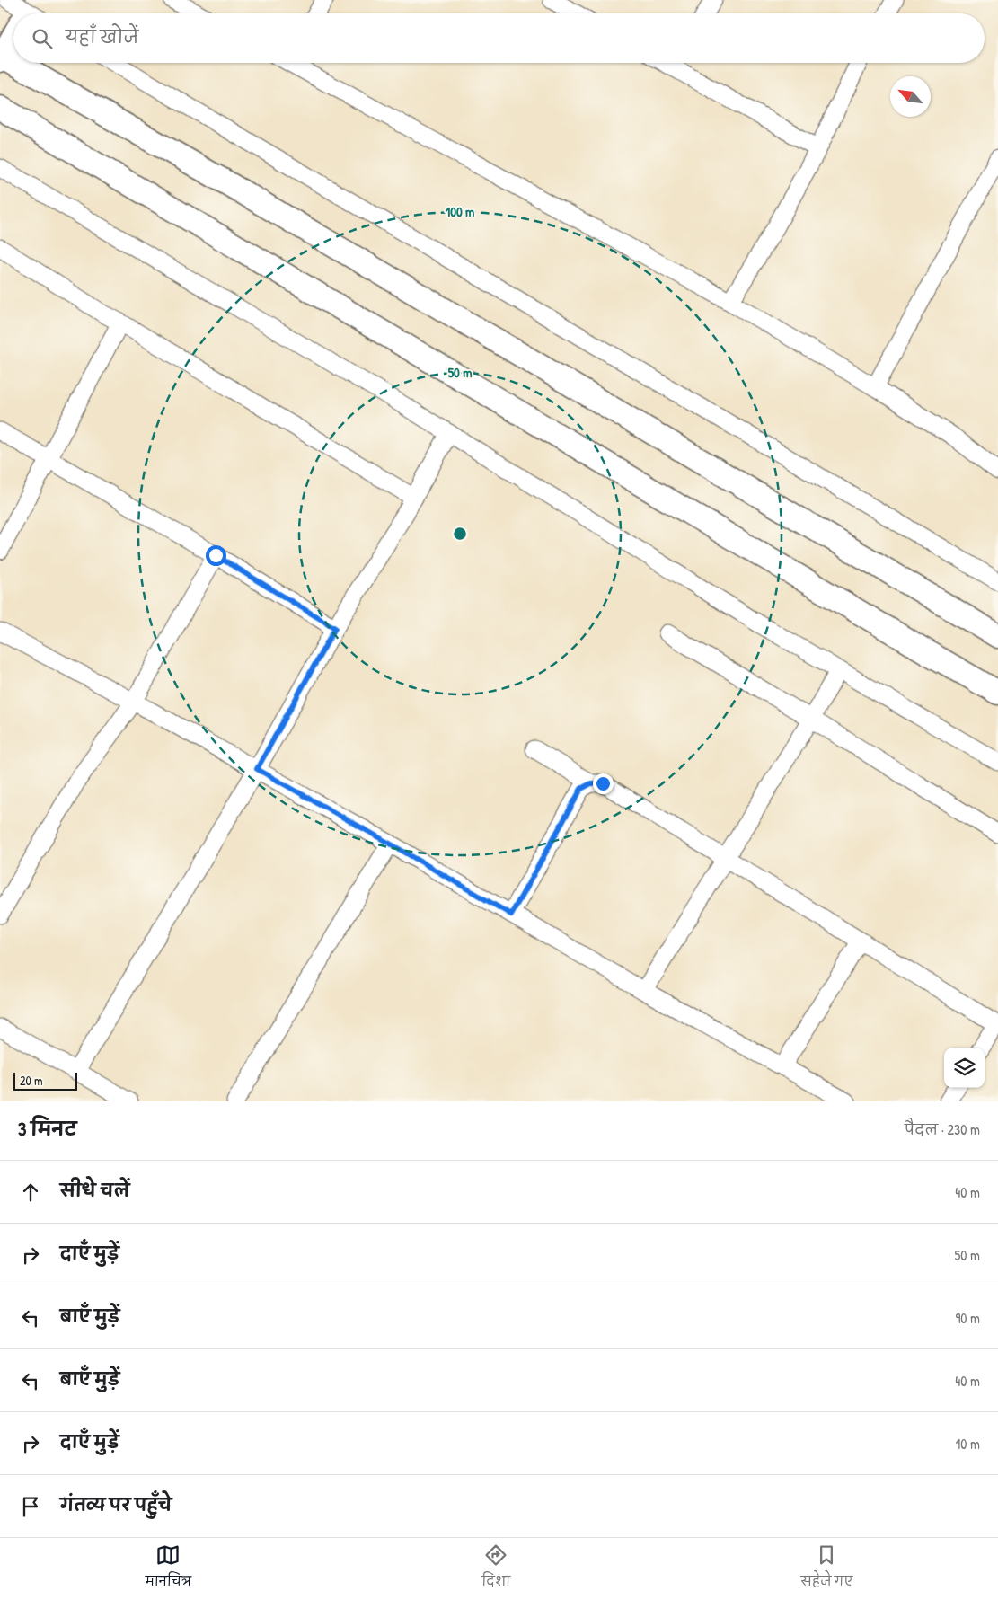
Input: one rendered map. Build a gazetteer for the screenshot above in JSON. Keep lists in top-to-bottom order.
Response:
{
  "scale_bar": "20 m",
  "north": "top left",
  "page": {
    "search": "यहाँ खोजें",
    "scale": "20 m",
    "heading": ["3 मिनट", "पैदल · 230 m"],
    "list": [
      ["सीधे चलें", "40 m"],
      ["दाएँ मुड़ें", "50 m"],
      ["बाएँ मुड़ें", "90 m"],
      ["बाएँ मुड़ें", "40 m"],
      ["दाएँ मुड़ें", "10 m"],
      "गंतव्य पर पहुँचे"
    ],
    "nav": ["मानचित्र", "दिशा", "सहेजे गए"]
  },
  "rings": ["100 m", "50 m"]
}
